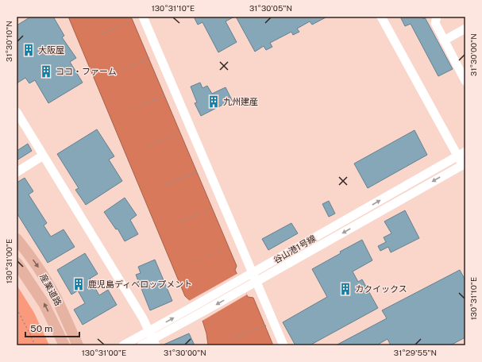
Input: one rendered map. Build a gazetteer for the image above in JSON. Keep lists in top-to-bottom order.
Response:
{
  "streets": {
    "main road": ["産業道路"],
    "street": ["谷山港1号線"]
  },
  "places": {
    "building": [
      "大阪屋",
      "ココ・ファーム",
      "九州建産",
      "鹿児島ディベロップメント",
      "カクイックス"
    ]
  },
  "scale_bar": "50 m",
  "coordinates": [
    "130°31'10\"E",
    "31°30'05\"N",
    "31°30'10\"N",
    "31°30'00\"N",
    "130°31'00\"E",
    "31°29'55\"N"
  ]
}
